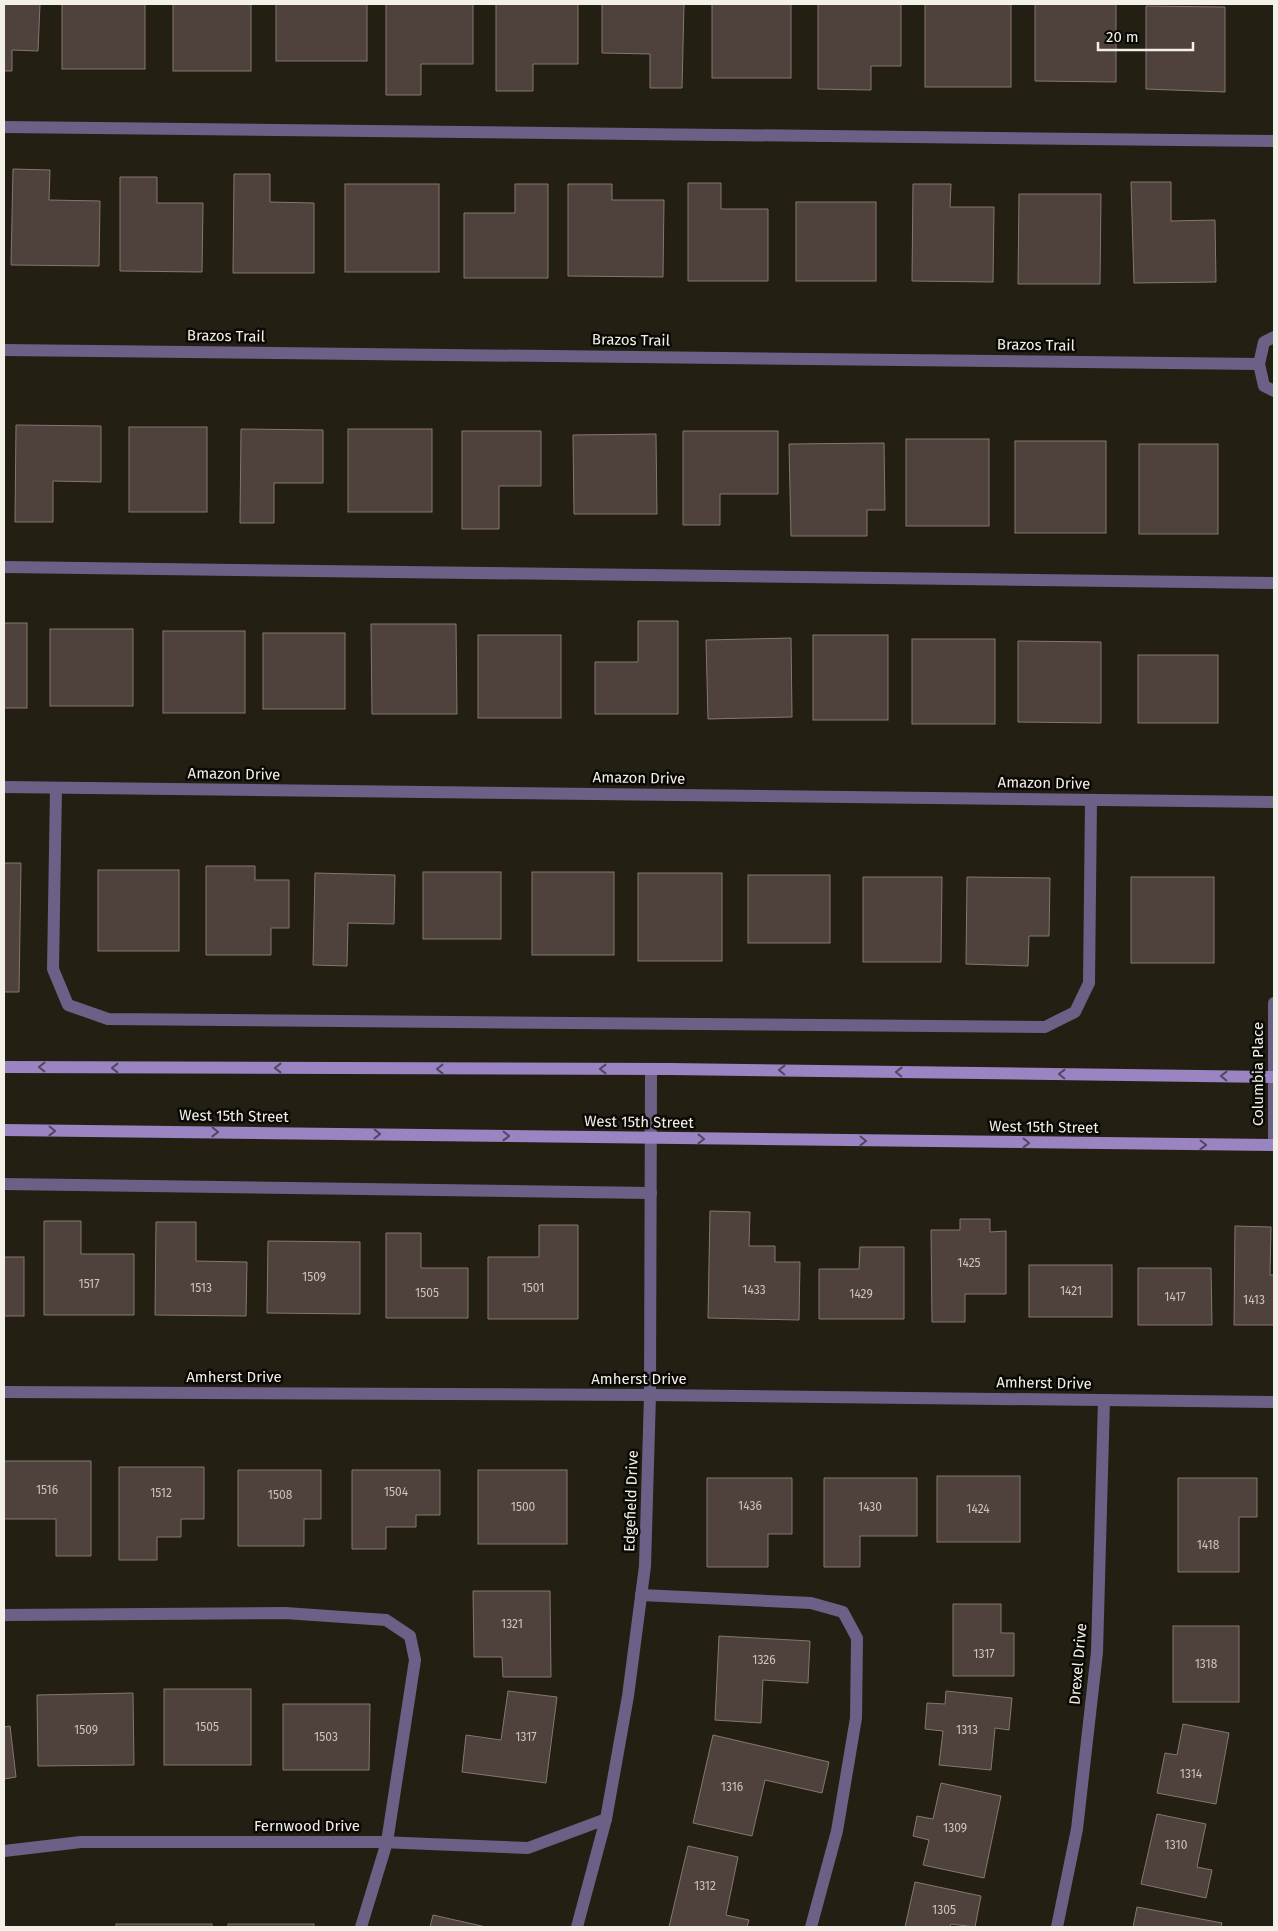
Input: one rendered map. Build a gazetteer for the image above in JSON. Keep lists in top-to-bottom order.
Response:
{
  "streets": {
    "main road": ["West 15th Street"],
    "street": [
      "Brazos Trail",
      "Amazon Drive",
      "Columbia Place",
      "Amherst Drive",
      "Edgefield Drive",
      "Drexel Drive",
      "Fernwood Drive"
    ]
  },
  "crossings": [
    ["Columbia Place", "West 15th Street"],
    ["West 15th Street", "Edgefield Drive"],
    ["Amherst Drive", "Edgefield Drive"],
    ["Amherst Drive", "Drexel Drive"],
    ["Edgefield Drive", "Fernwood Drive"]
  ],
  "house_numbers": [
    "1425",
    "1509",
    "1517",
    "1513",
    "1501",
    "1433",
    "1421",
    "1505",
    "1429",
    "1417",
    "1413",
    "1516",
    "1504",
    "1512",
    "1508",
    "1436",
    "1500",
    "1430",
    "1424",
    "1418",
    "1321",
    "1317",
    "1326",
    "1318",
    "1505",
    "1509",
    "1313",
    "1503",
    "1317",
    "1314",
    "1316",
    "1309",
    "1310",
    "1312",
    "1305"
  ],
  "scale_bar": "20 m"
}
